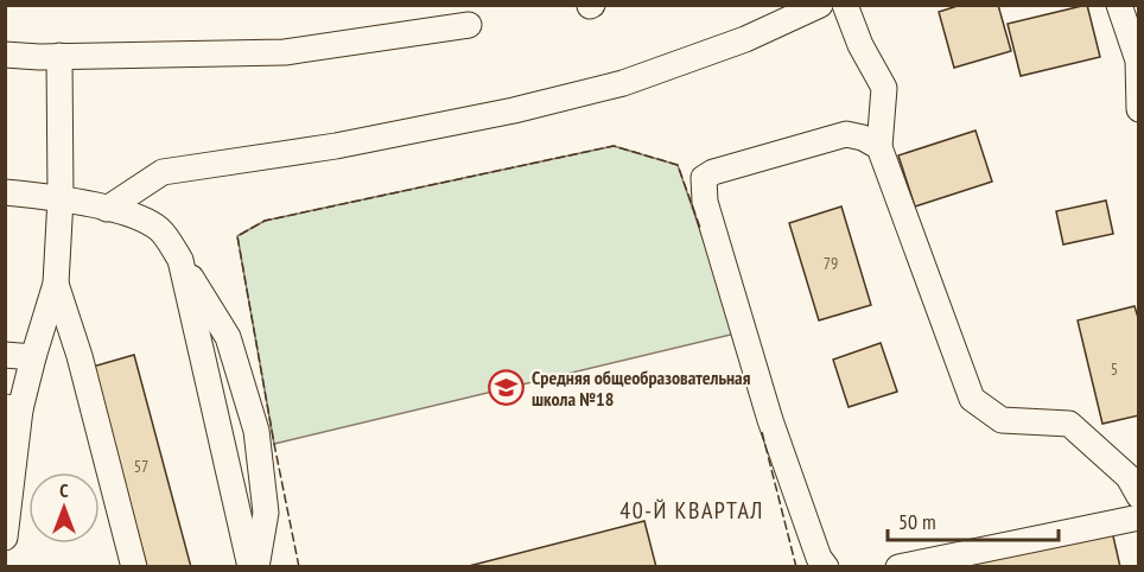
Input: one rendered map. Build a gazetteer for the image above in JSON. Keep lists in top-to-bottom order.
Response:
{
  "districts": ["40-Й КВАРТАЛ"],
  "places": {
    "school or university": ["Средняя общеобразовательная школа №18"]
  },
  "house_numbers": ["79", "5", "57"],
  "scale_bar": "50 m",
  "north": "top"
}
